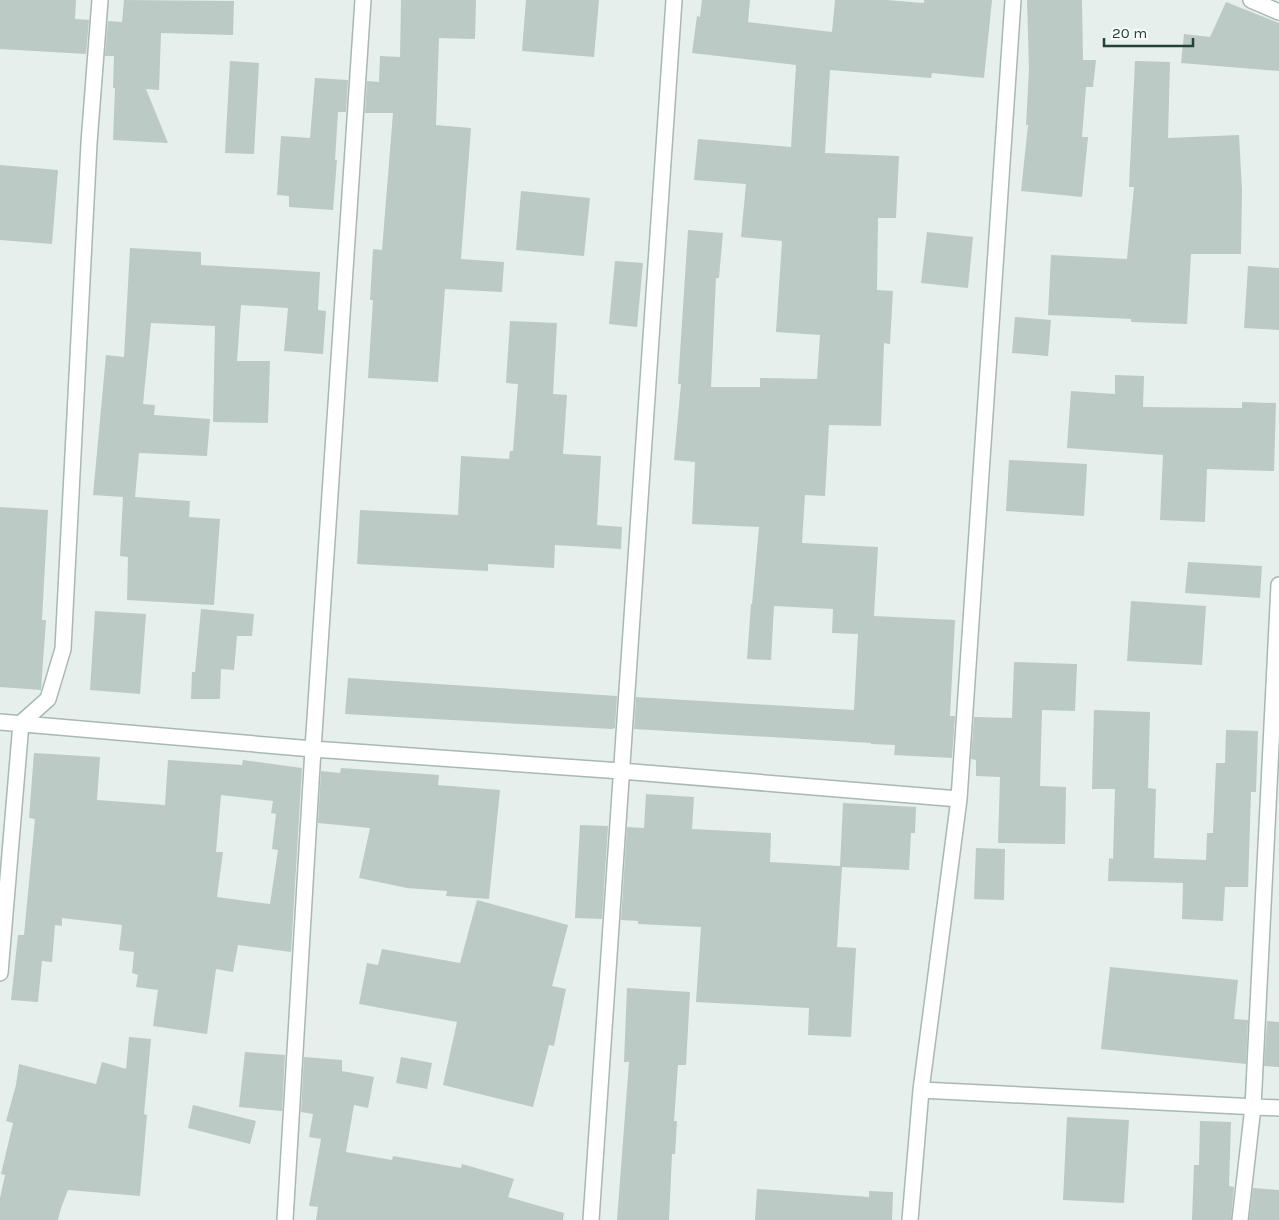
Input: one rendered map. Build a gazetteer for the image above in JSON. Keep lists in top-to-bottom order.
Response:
{
  "scale_bar": "20 m"
}
